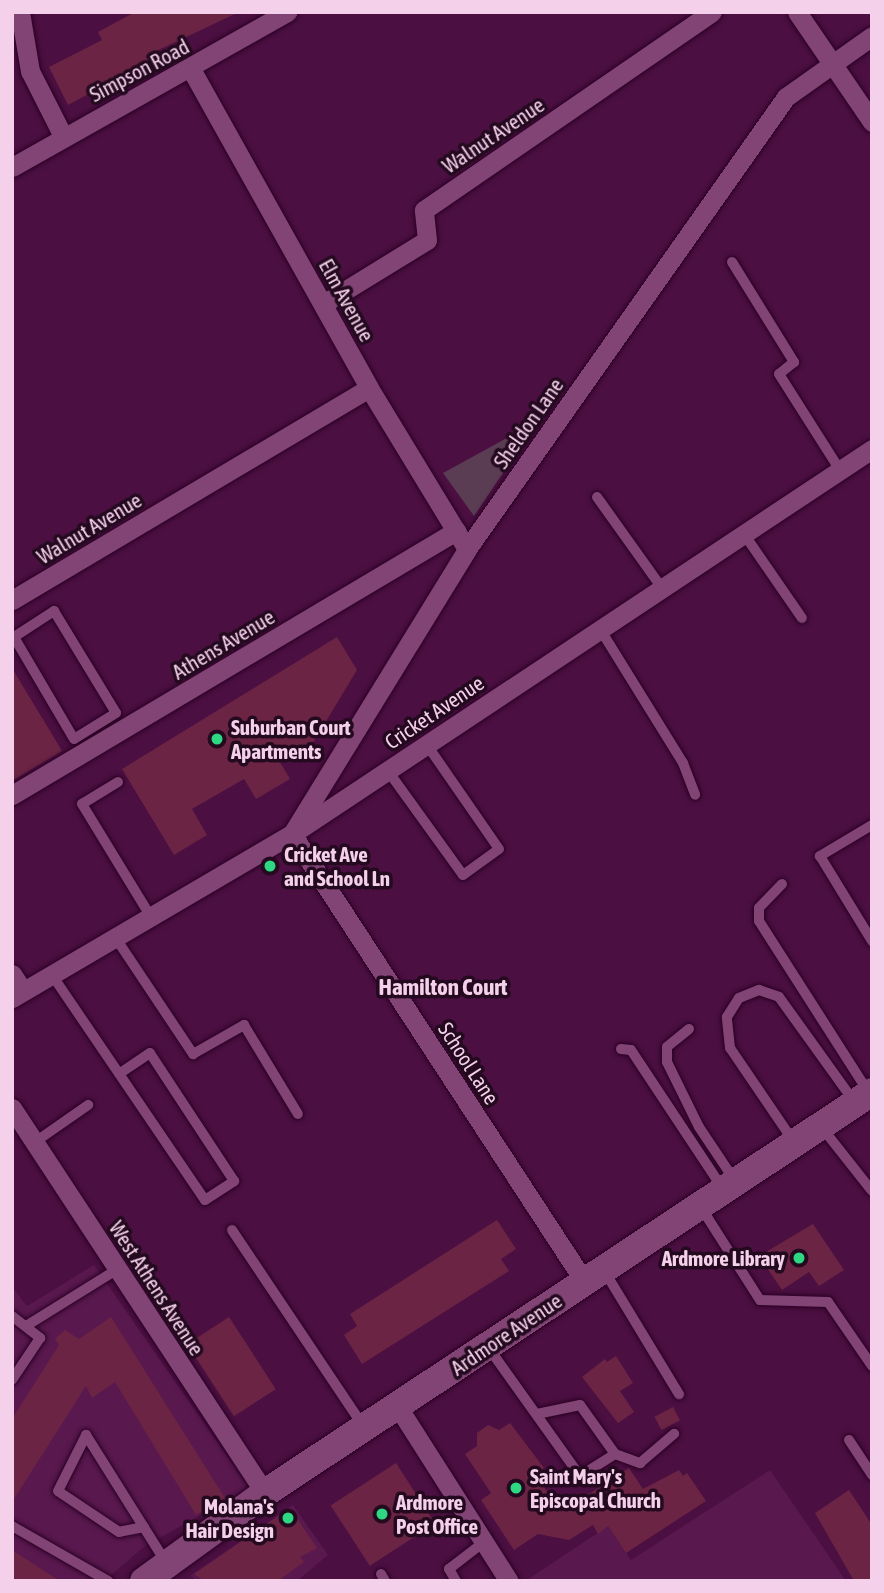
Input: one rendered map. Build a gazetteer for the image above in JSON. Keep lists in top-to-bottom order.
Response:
{
  "streets": {
    "street": [
      "Simpson Road",
      "Walnut Avenue",
      "Elm Avenue",
      "Sheldon Lane",
      "Athens Avenue",
      "Cricket Avenue",
      "School Lane",
      "West Athens Avenue",
      "Ardmore Avenue"
    ]
  },
  "crossings": [
    ["Simpson Road", "Elm Avenue"],
    ["Walnut Avenue", "Elm Avenue"],
    ["Elm Avenue", "Sheldon Lane"],
    ["Elm Avenue", "Athens Avenue"],
    ["Sheldon Lane", "Cricket Avenue"],
    ["Sheldon Lane", "School Lane"],
    ["Cricket Avenue", "School Lane"],
    ["School Lane", "Ardmore Avenue"],
    ["West Athens Avenue", "Ardmore Avenue"]
  ],
  "districts": ["Hamilton Court"],
  "places": [
    "Suburban Court Apartments",
    "Cricket Ave and School Ln",
    "Ardmore Library",
    "Saint Mary's Episcopal Church",
    "Ardmore Post Office",
    "Molana's Hair Design"
  ]
}
